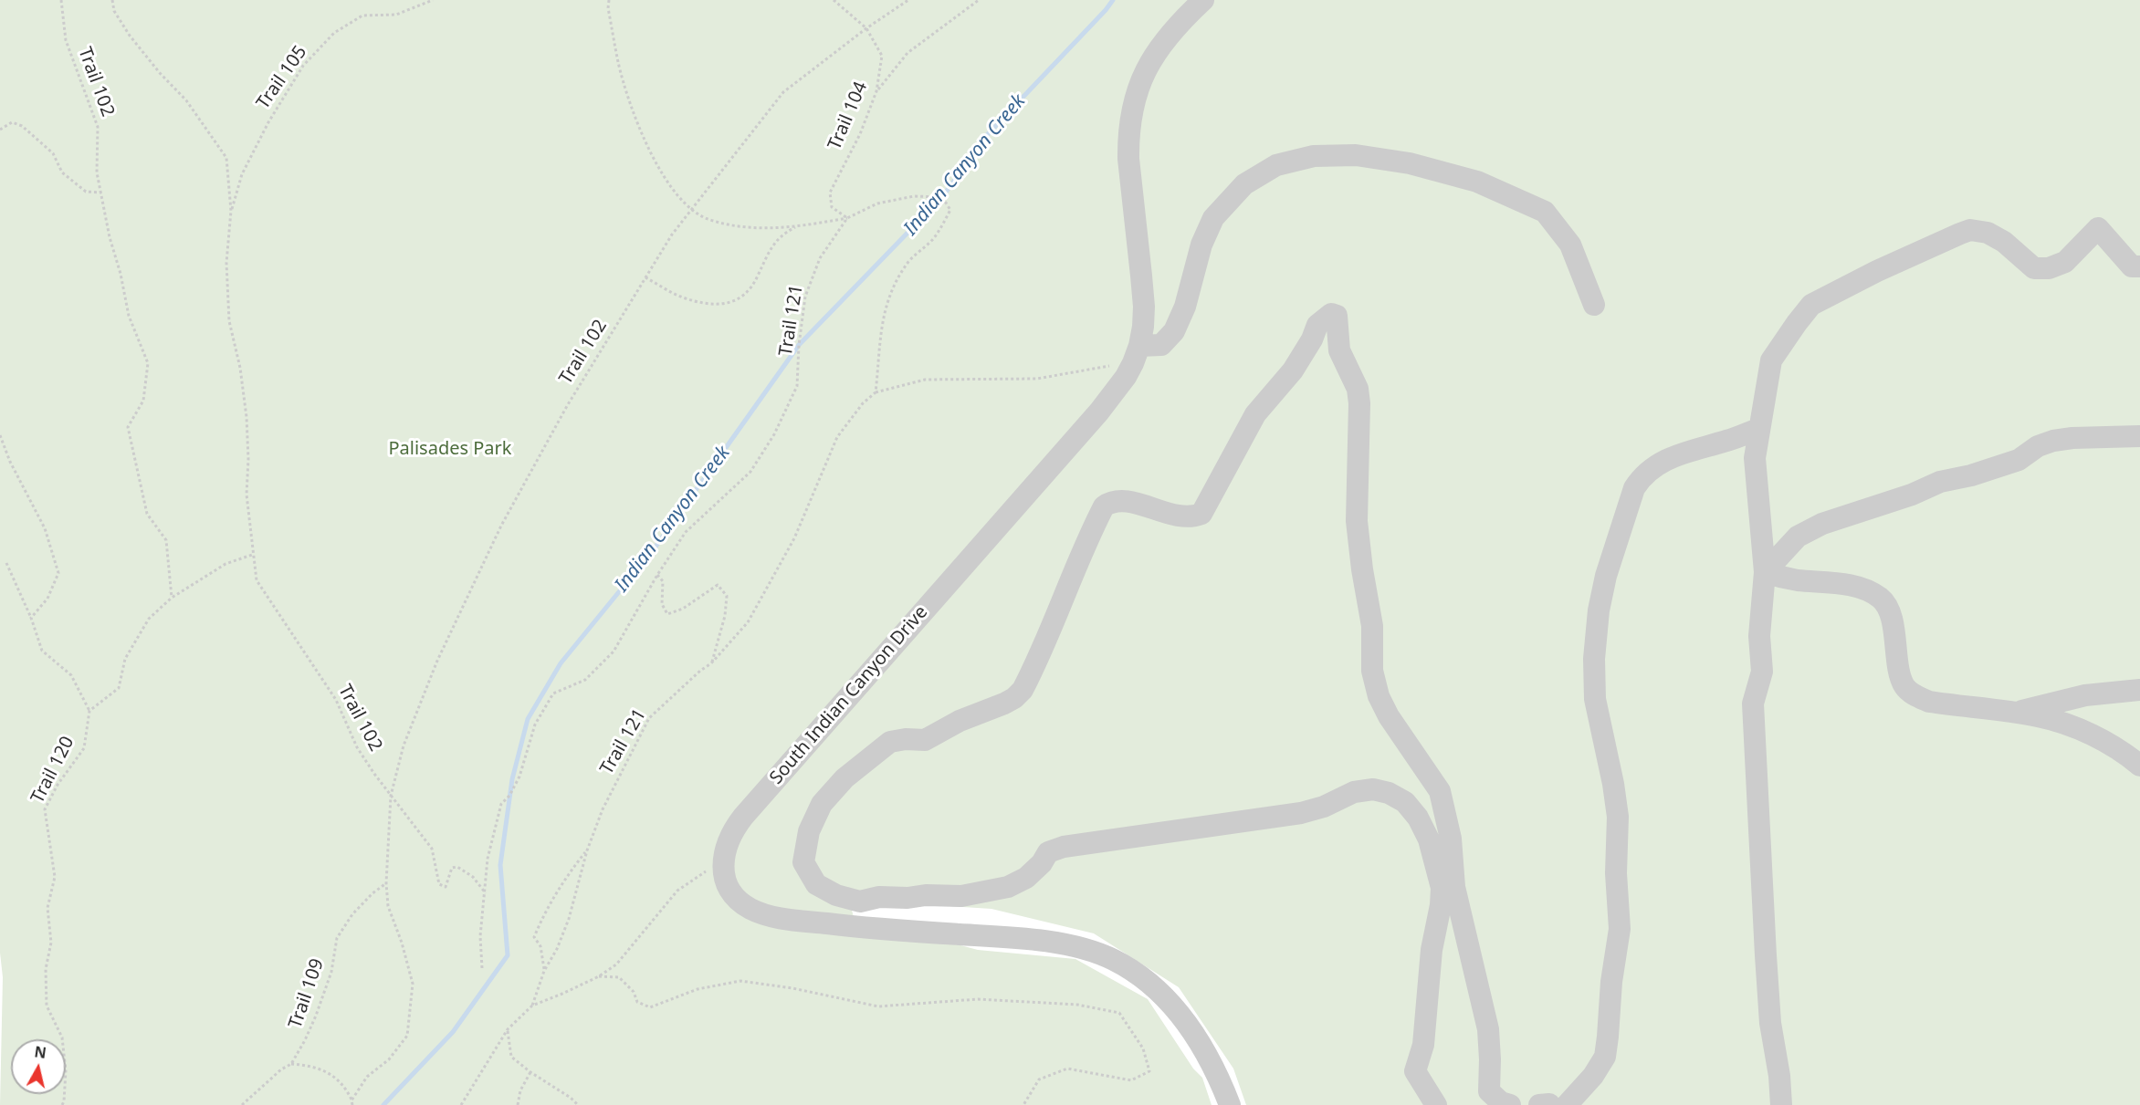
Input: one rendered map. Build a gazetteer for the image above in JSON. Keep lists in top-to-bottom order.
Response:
{
  "streets": {
    "street": ["South Indian Canyon Drive"],
    "path": [
      "Trail 105",
      "Trail 102",
      "Trail 104",
      "Trail 121",
      "Trail 120",
      "Trail 109"
    ]
  },
  "crossings": [
    ["Trail 105", "Trail 102"],
    ["Trail 102", "Trail 104"],
    ["Trail 102", "Trail 109"],
    ["Trail 104", "Trail 121"]
  ],
  "water": ["Indian Canyon Creek"],
  "parks": ["Palisades Park"],
  "north": "top"
}
